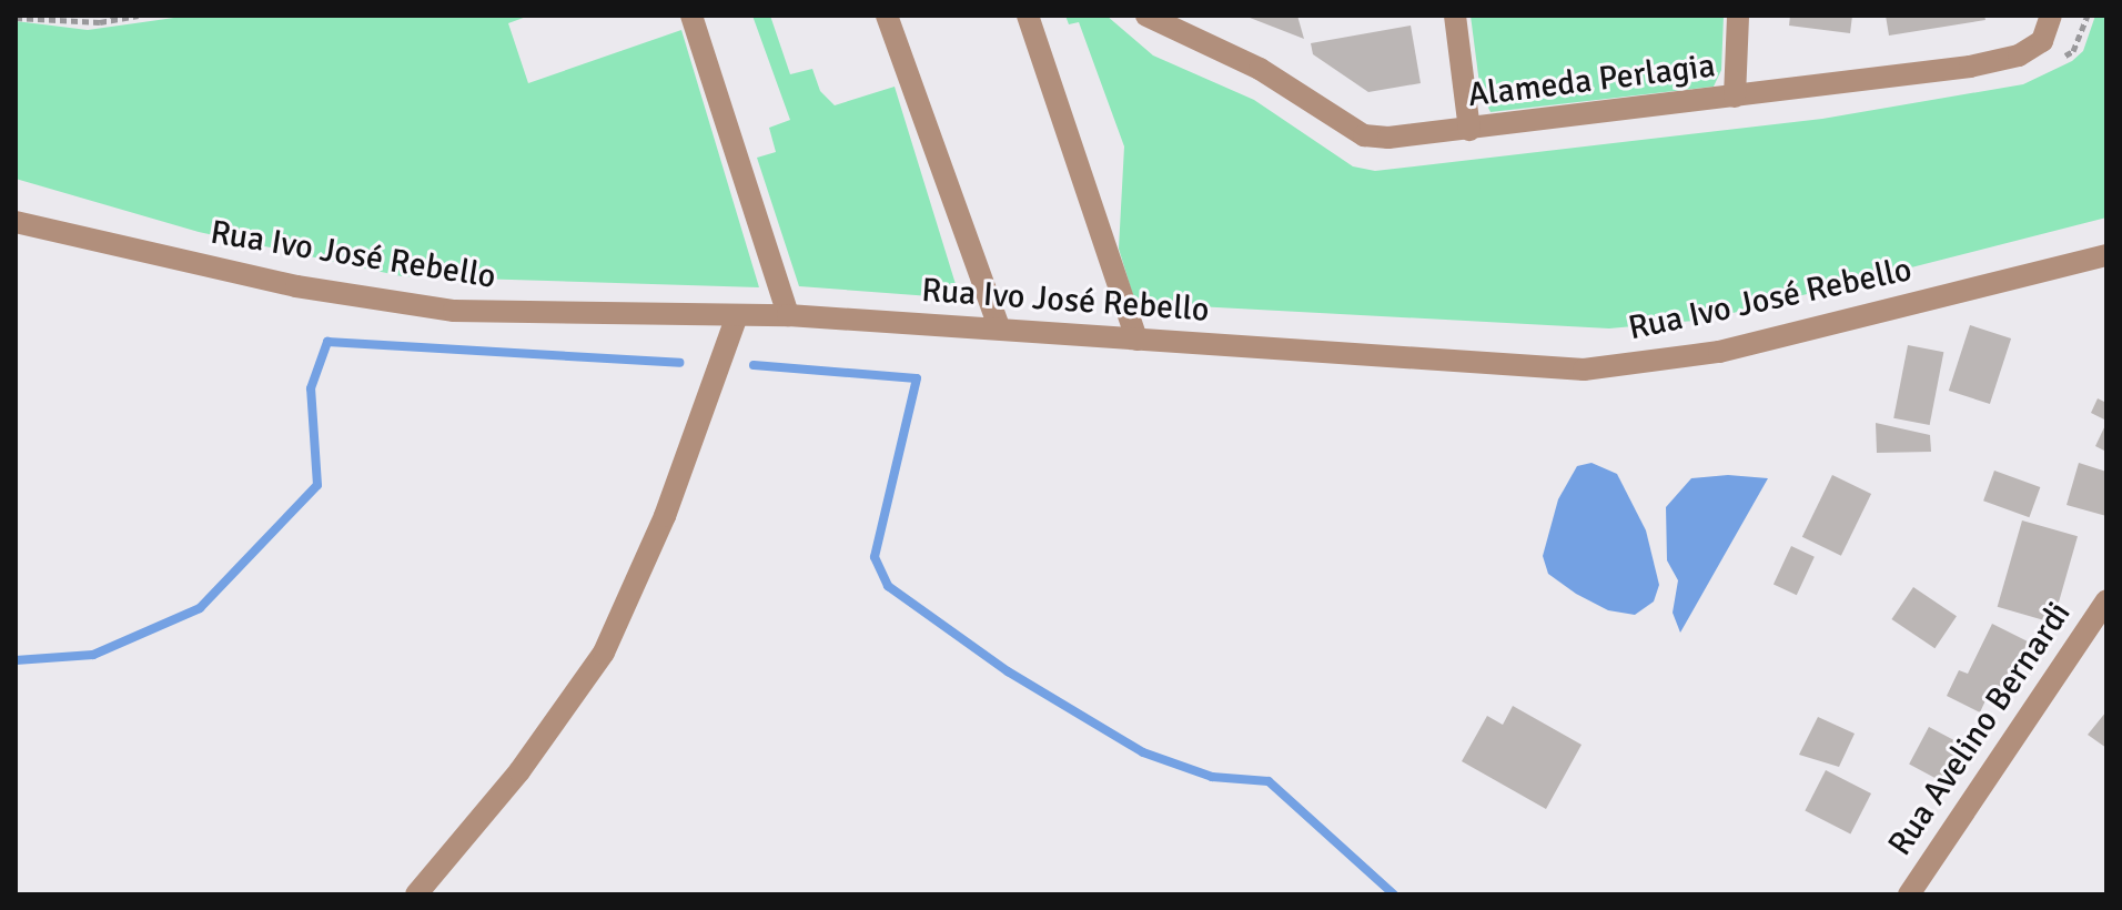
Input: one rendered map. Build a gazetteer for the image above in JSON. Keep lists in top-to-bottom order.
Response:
{
  "streets": {
    "street": ["Alameda Perlagia", "Rua Ivo José Rebello", "Rua Avelino Bernardi"]
  }
}
